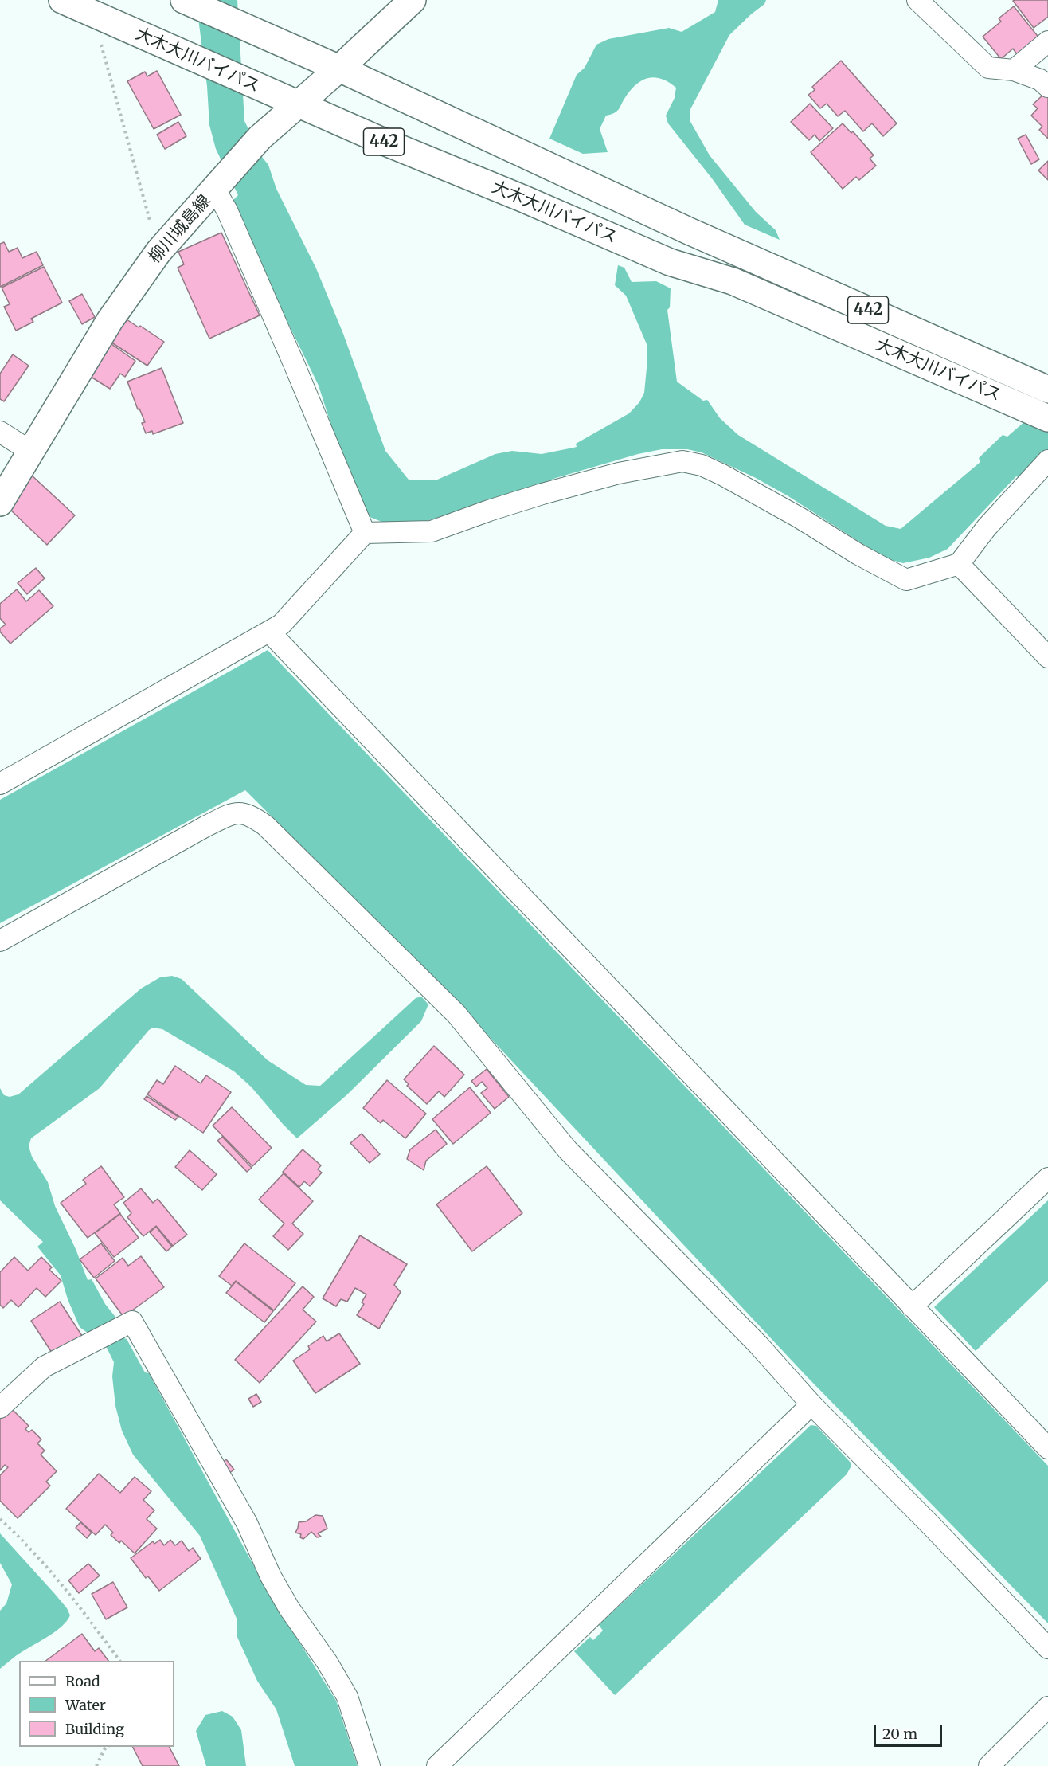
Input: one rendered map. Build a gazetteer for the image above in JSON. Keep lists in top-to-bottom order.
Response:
{
  "streets": {
    "main road": ["大木大川バイパス", "442", "柳川城島線"]
  },
  "crossings": [
    ["大木大川バイパス", "柳川城島線"]
  ],
  "legend": ["Road", "Water", "Building"],
  "scale_bar": "20 m"
}
